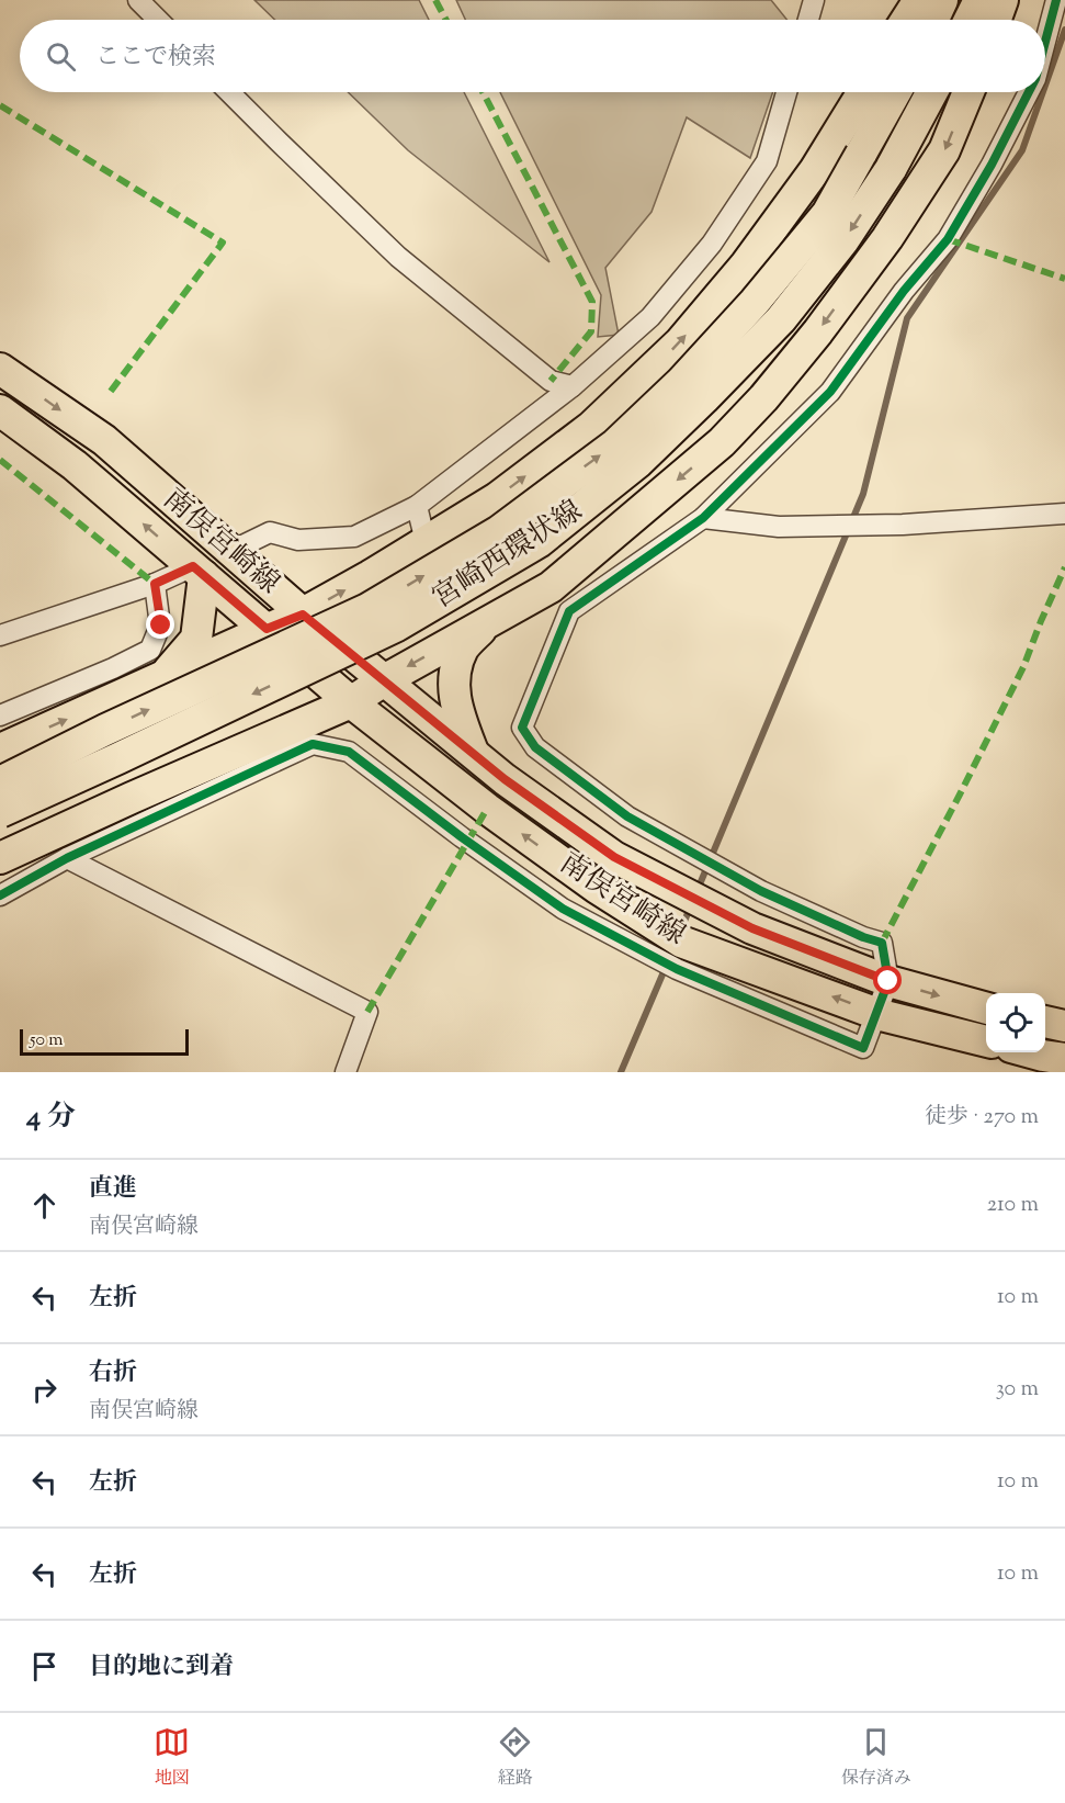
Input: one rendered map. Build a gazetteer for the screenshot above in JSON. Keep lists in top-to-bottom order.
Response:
{
  "streets": {
    "main road": ["南俣宮崎線", "宮崎西環状線"]
  },
  "scale_bar": "50 m",
  "page": {
    "search": "ここで検索",
    "scale": "50 m",
    "heading": ["4 分", "徒歩 · 270 m"],
    "list": [
      ["直進", "南俣宮崎線", "210 m"],
      ["左折", "10 m"],
      ["右折", "南俣宮崎線", "30 m"],
      ["左折", "10 m"],
      ["左折", "10 m"],
      "目的地に到着"
    ],
    "nav": ["地図", "経路", "保存済み"]
  }
}
